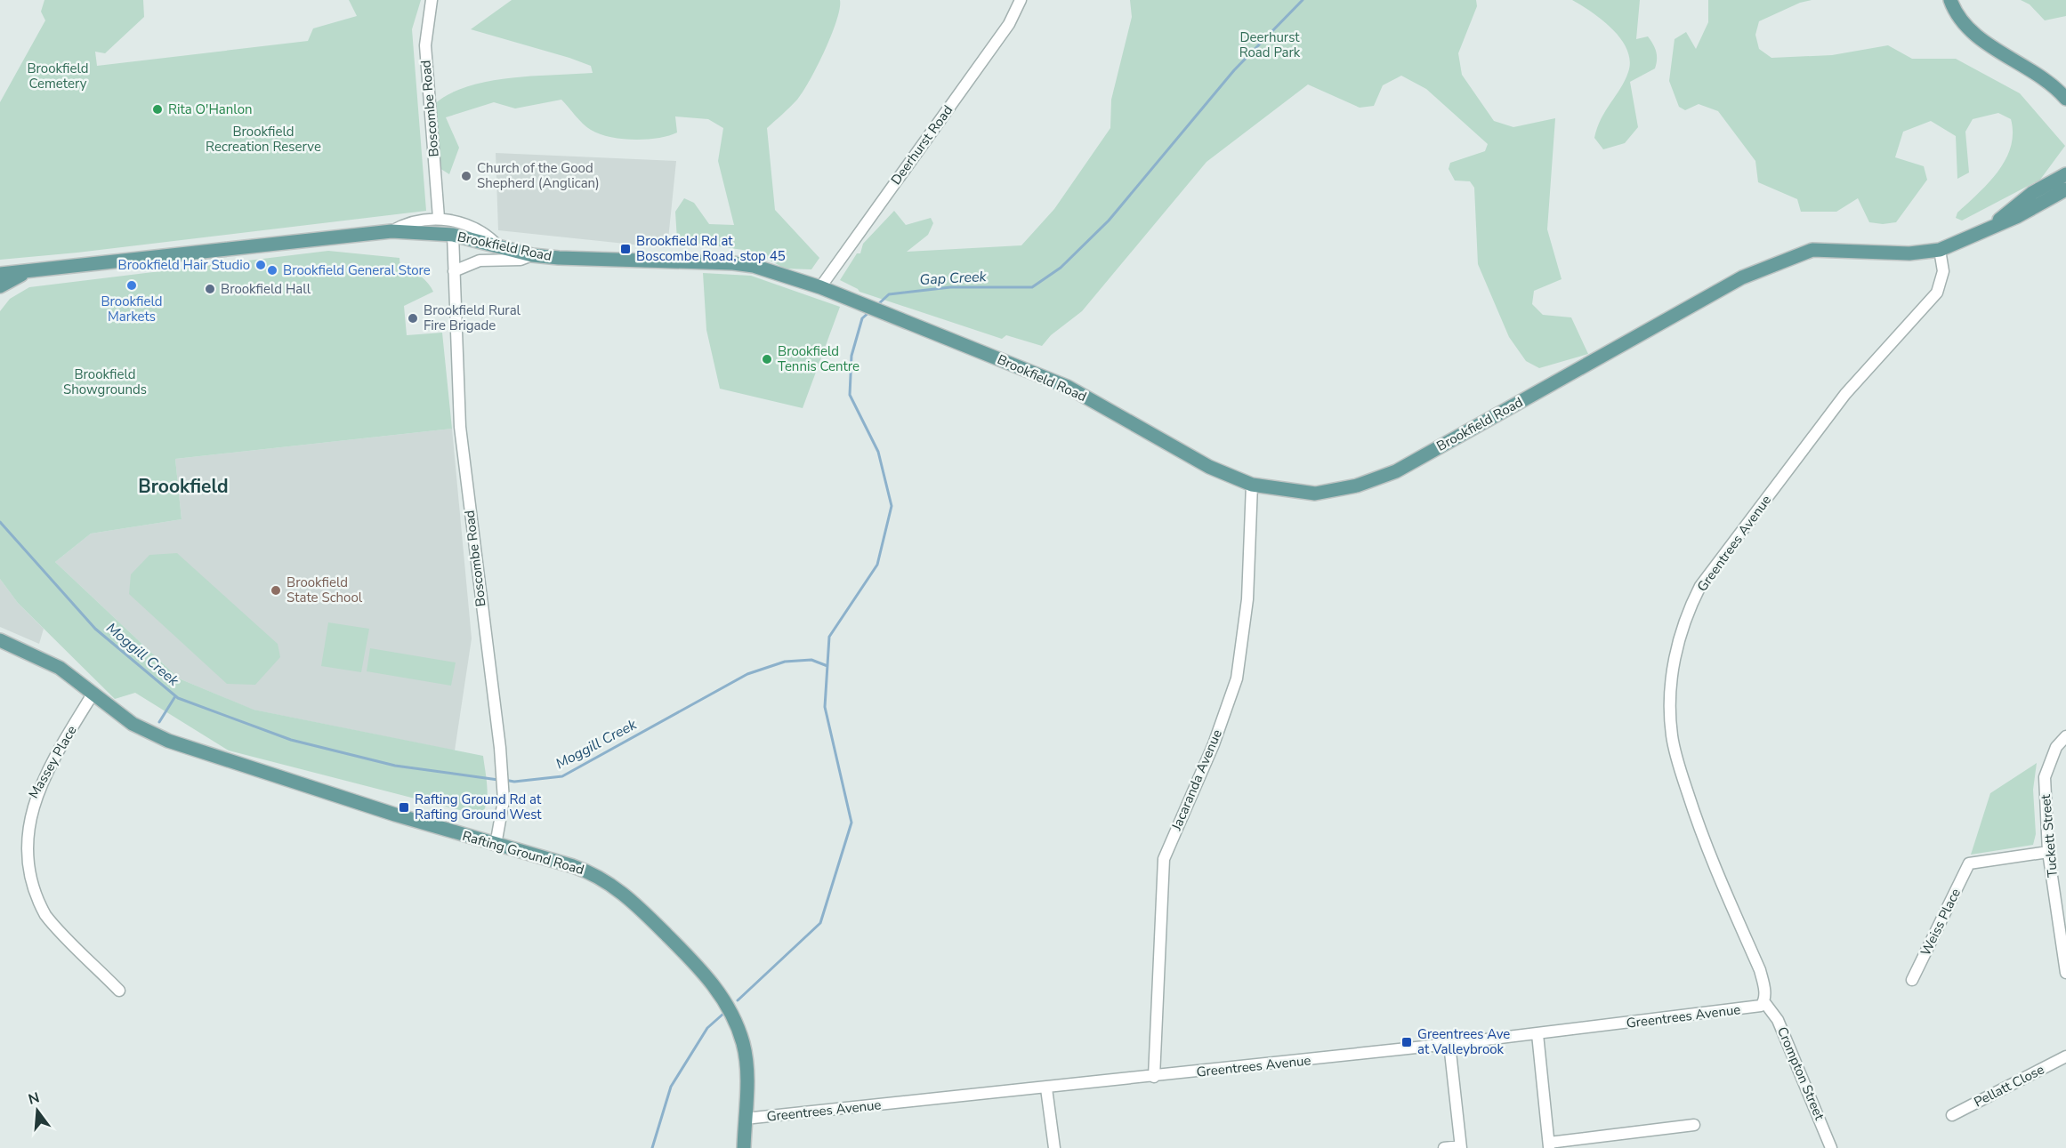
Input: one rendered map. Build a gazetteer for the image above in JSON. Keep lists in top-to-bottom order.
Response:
{
  "streets": {
    "main road": ["Brookfield Road", "Rafting Ground Road"],
    "street": [
      "Boscombe Road",
      "Deerhurst Road",
      "Greentrees Avenue",
      "Massey Place",
      "Jacaranda Avenue",
      "Tuckett Street",
      "Weiss Place",
      "Crompton Street",
      "Pellatt Close"
    ]
  },
  "crossings": [
    ["Boscombe Road", "Brookfield Road"],
    ["Boscombe Road", "Rafting Ground Road"],
    ["Deerhurst Road", "Brookfield Road"],
    ["Brookfield Road", "Greentrees Avenue"],
    ["Brookfield Road", "Jacaranda Avenue"],
    ["Greentrees Avenue", "Jacaranda Avenue"],
    ["Greentrees Avenue", "Rafting Ground Road"],
    ["Greentrees Avenue", "Crompton Street"],
    ["Massey Place", "Rafting Ground Road"],
    ["Tuckett Street", "Weiss Place"]
  ],
  "districts": ["Brookfield"],
  "water": ["Gap Creek", "Moggill Creek"],
  "parks": [
    "Deerhurst Road Park",
    "Brookfield Cemetery",
    "Brookfield Recreation Reserve",
    "Brookfield Showgrounds"
  ],
  "places": {
    "other": [
      "Rita O'Hanlon",
      "Church of the Good Shepherd (Anglican)",
      "Brookfield Hair Studio",
      "Brookfield General Store",
      "Brookfield Markets",
      "Brookfield Hall",
      "Brookfield Rural Fire Brigade",
      "Brookfield Tennis Centre",
      "Brookfield State School"
    ],
    "transit": ["Brookfield Rd at Boscombe Road, stop 45", "Rafting Ground Rd at Rafting Ground West", "Greentrees Ave at Valleybrook"]
  },
  "north": "top"
}
